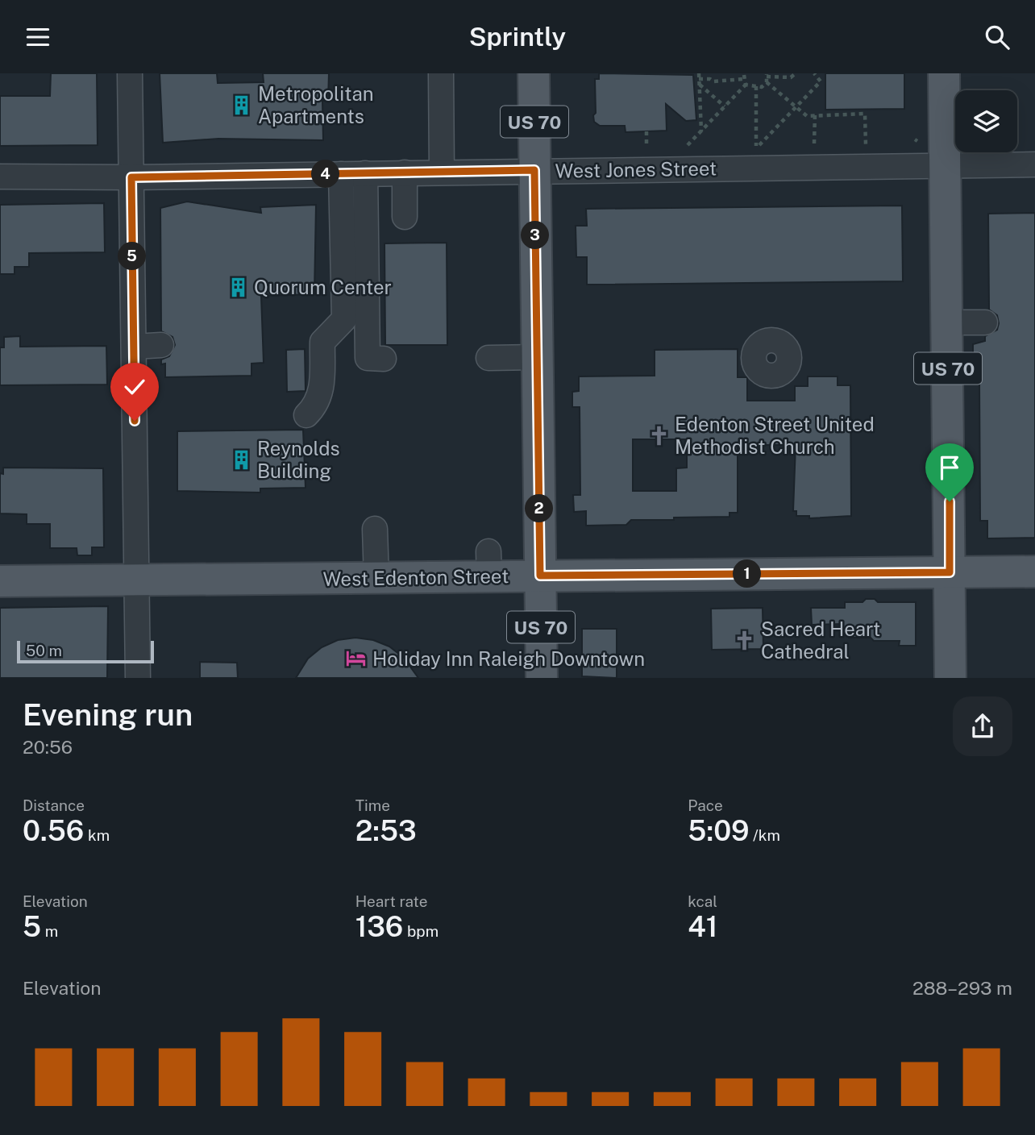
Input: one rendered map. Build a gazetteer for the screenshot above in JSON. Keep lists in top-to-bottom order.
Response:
{
  "streets": {
    "main road": ["US 70", "West Edenton Street"],
    "street": ["West Jones Street"]
  },
  "crossings": [
    ["US 70", "West Jones Street"],
    ["US 70", "West Edenton Street"]
  ],
  "places": {
    "building": ["Metropolitan Apartments", "Quorum Center", "Reynolds Building"],
    "church": ["Edenton Street United Methodist Church", "Sacred Heart Cathedral"],
    "hotel": ["Holiday Inn Raleigh Downtown"]
  },
  "scale_bar": "50 m",
  "page": {
    "header": "Sprintly",
    "pins": [
      "4",
      "3",
      "5",
      "2",
      "1"
    ],
    "scale": "50 m",
    "heading": ["Evening run", "20:56"],
    "stats": [
      ["Distance", "0.56 km"],
      ["Time", "2:53"],
      ["Pace", "5:09 /km"],
      ["Elevation", "5 m"],
      ["Heart rate", "136 bpm"],
      ["kcal", "41"]
    ],
    "chart": ["Elevation", "288–293 m"]
  }
}
